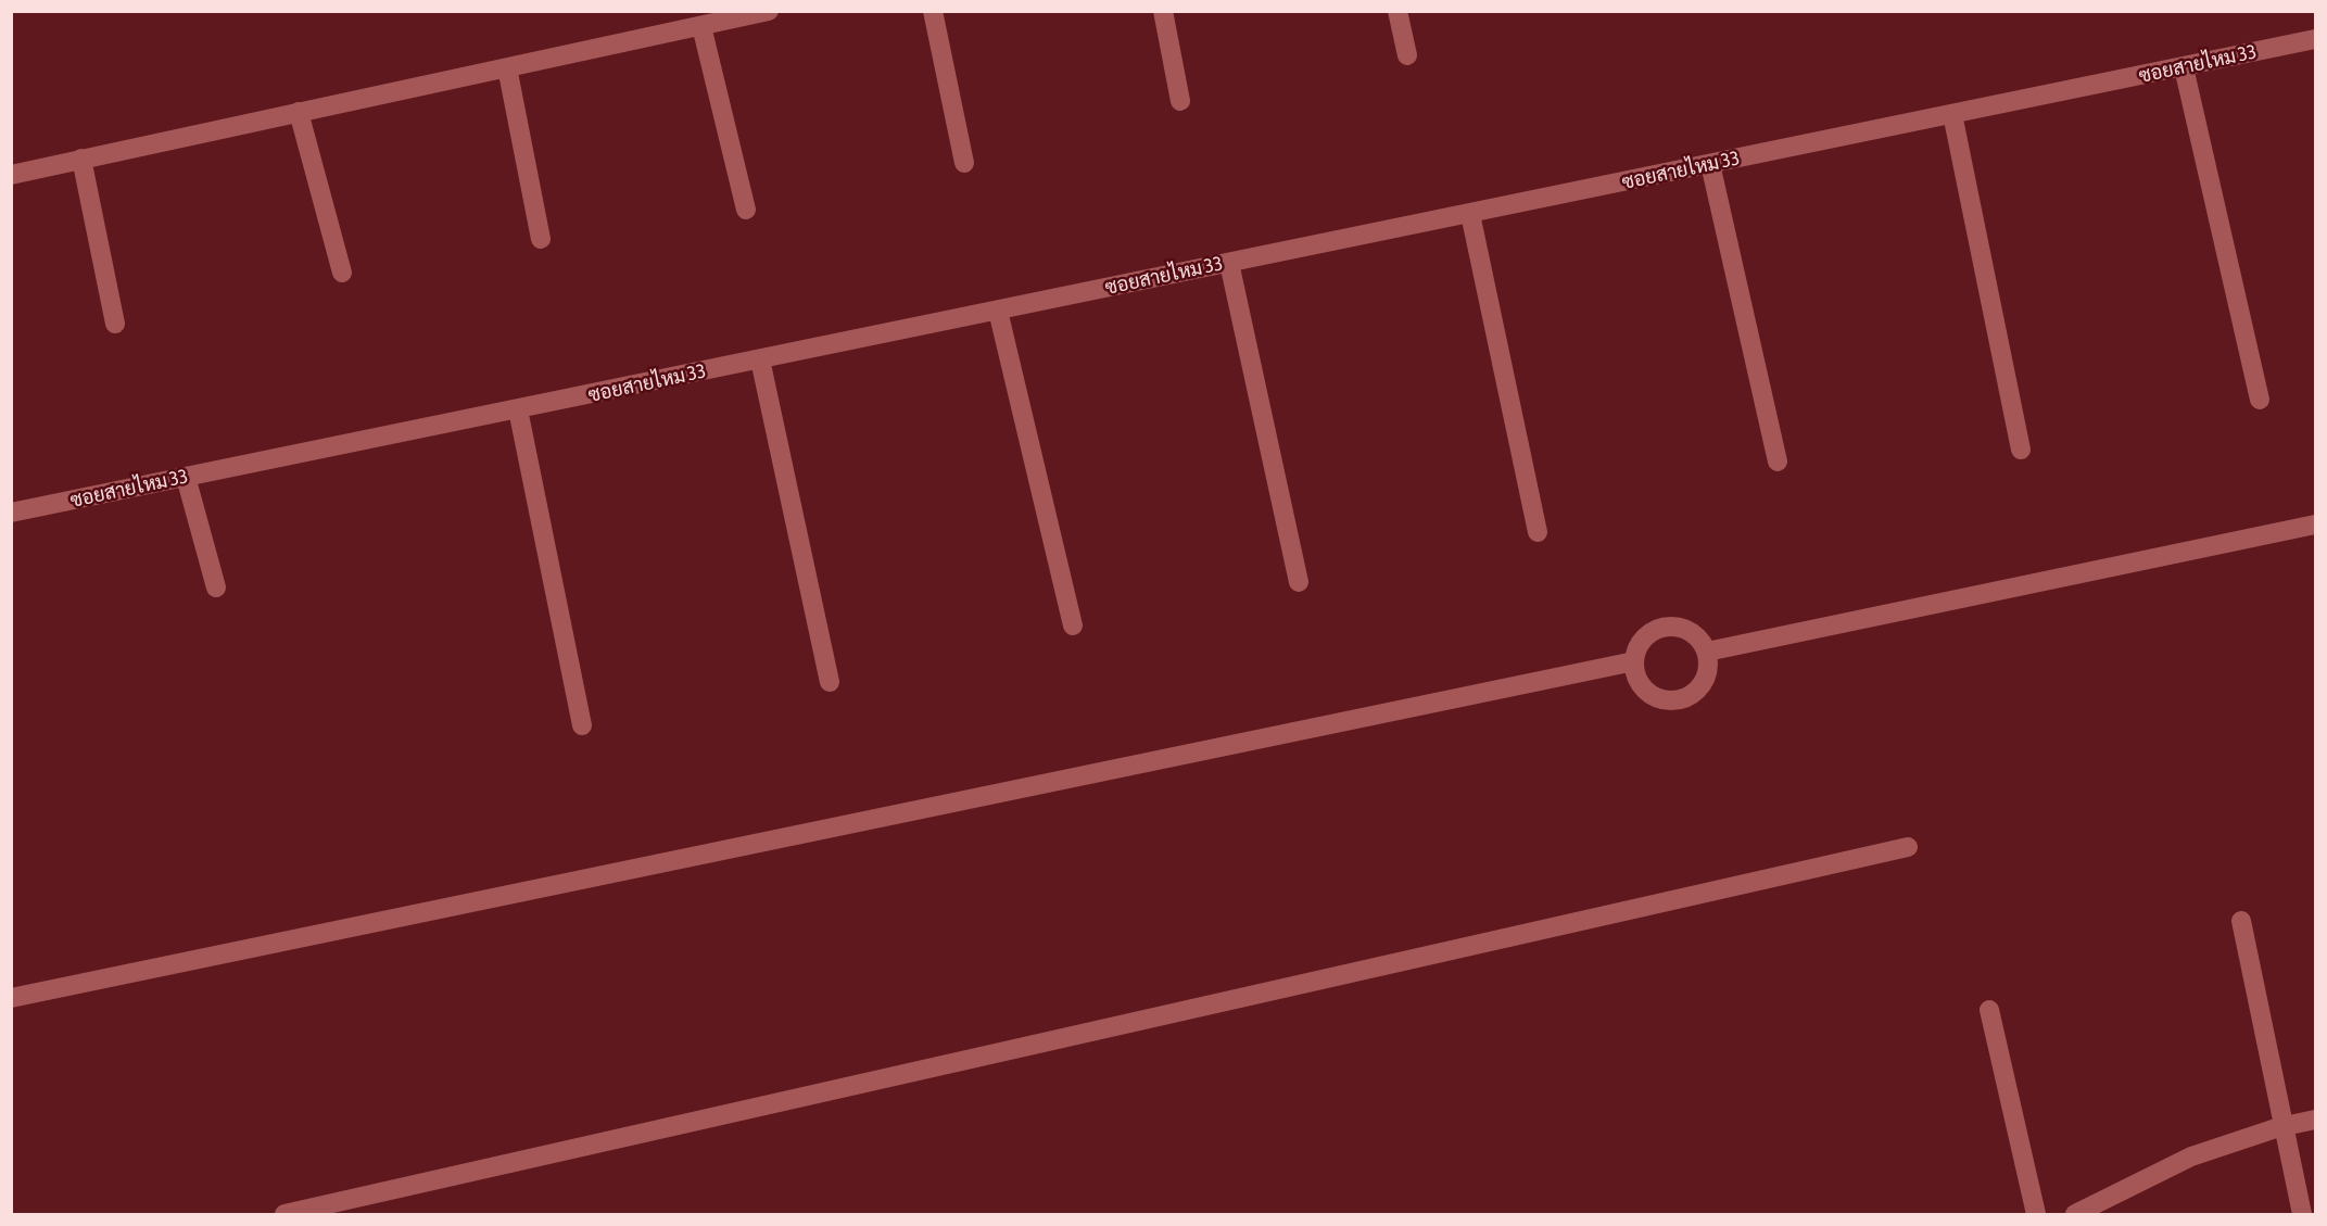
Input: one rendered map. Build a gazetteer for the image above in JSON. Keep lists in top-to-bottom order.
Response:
{
  "streets": {
    "street": ["ซอยสายไหม 33"]
  }
}
